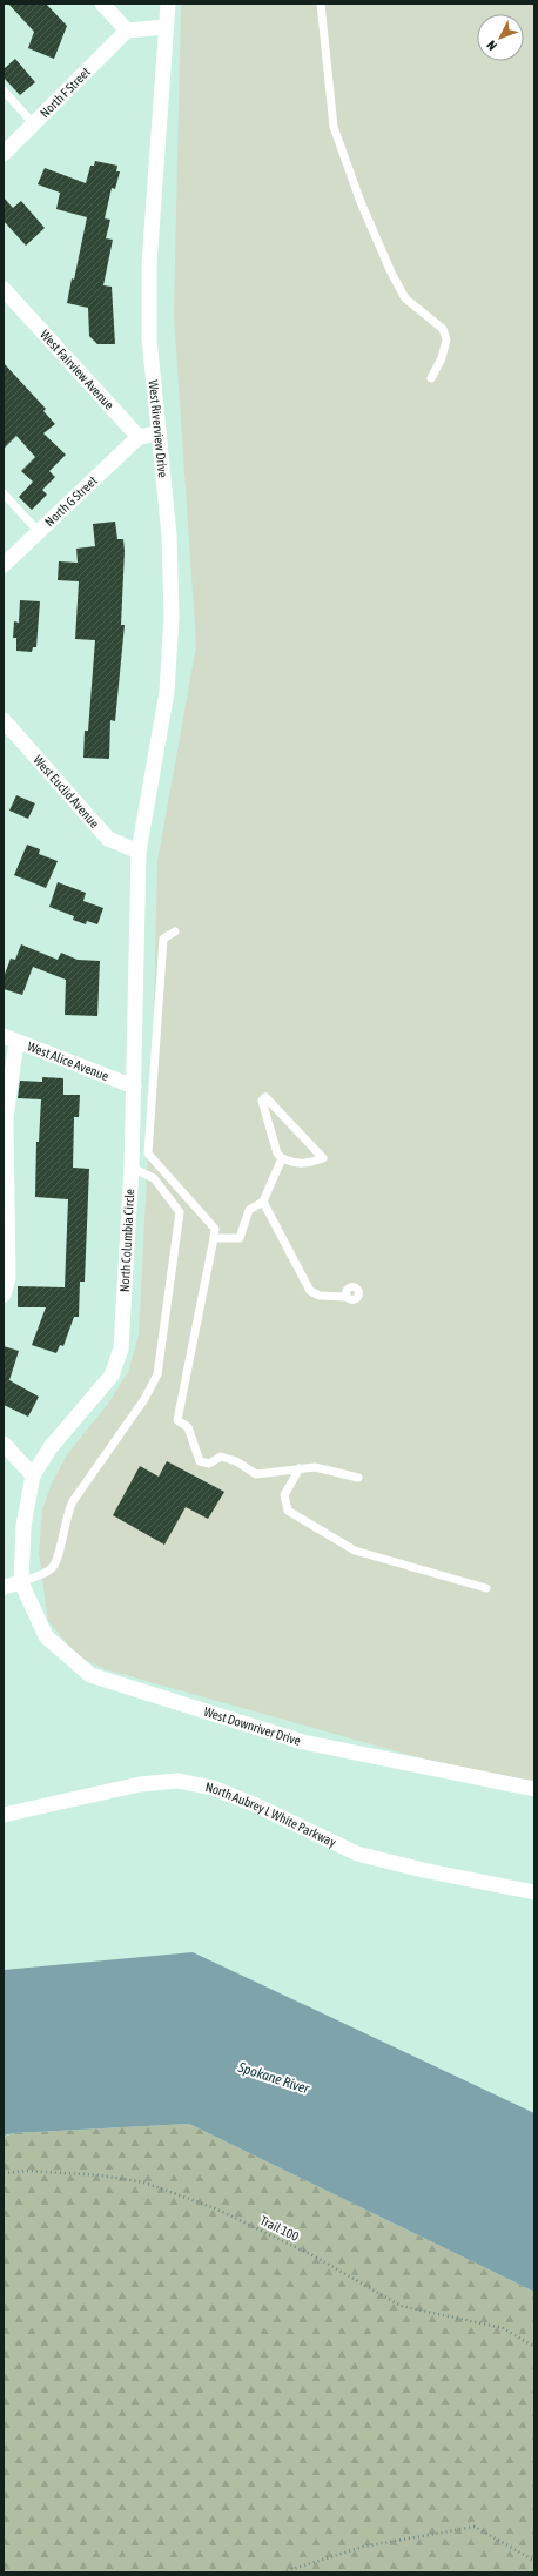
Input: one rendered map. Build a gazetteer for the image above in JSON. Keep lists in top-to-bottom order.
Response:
{
  "streets": {
    "street": [
      "North F Street",
      "West Fairview Avenue",
      "West Riverview Drive",
      "North G Street",
      "West Euclid Avenue",
      "West Alice Avenue",
      "North Columbia Circle",
      "West Downriver Drive",
      "North Aubrey L White Parkway"
    ],
    "path": ["Trail 100"]
  },
  "crossings": [
    ["West Fairview Avenue", "North G Street"],
    ["West Riverview Drive", "West Euclid Avenue"],
    ["West Riverview Drive", "North Columbia Circle"],
    ["West Euclid Avenue", "North Columbia Circle"],
    ["West Alice Avenue", "North Columbia Circle"],
    ["North Columbia Circle", "West Downriver Drive"]
  ],
  "water": ["Spokane River"],
  "north": "bottom left"
}
